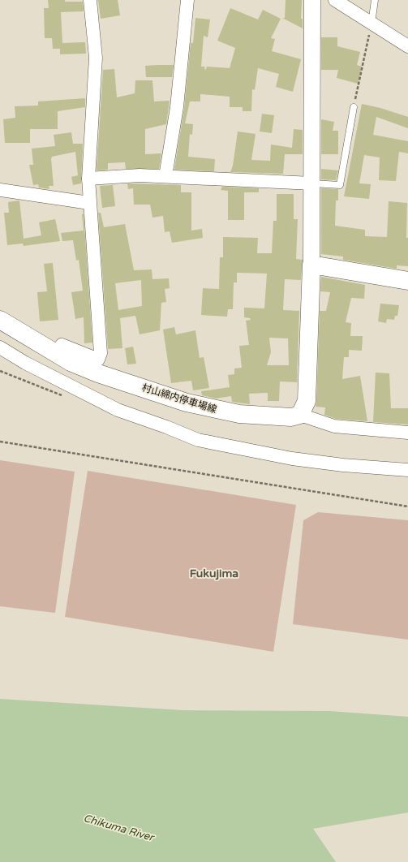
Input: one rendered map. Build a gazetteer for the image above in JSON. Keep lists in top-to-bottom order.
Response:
{
  "streets": {
    "main road": ["村山綿内停車場線"]
  },
  "districts": ["Fukujima"],
  "water": ["Chikuma River"]
}
